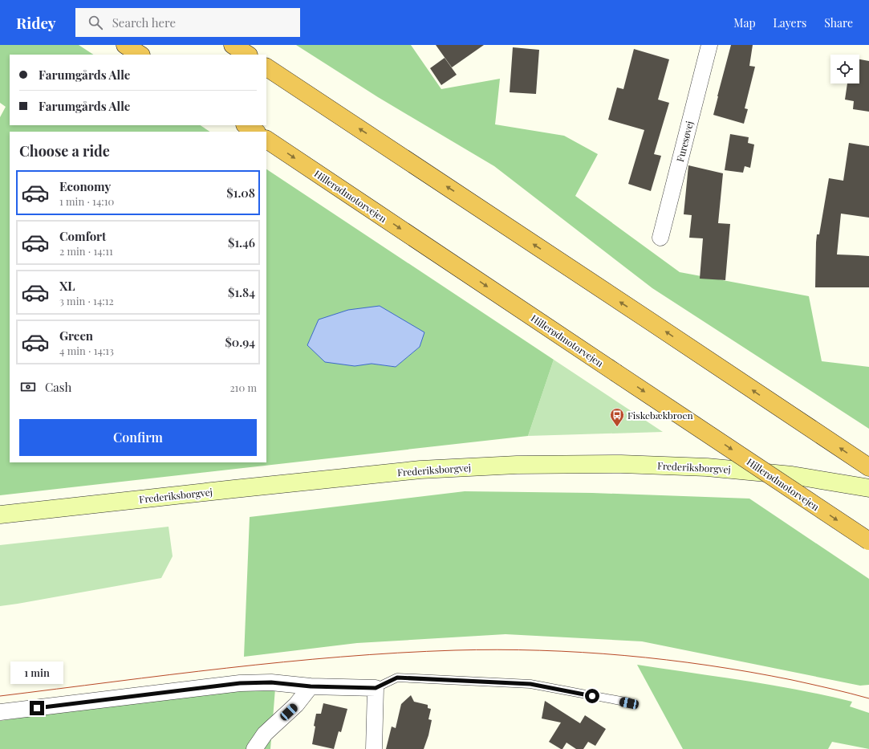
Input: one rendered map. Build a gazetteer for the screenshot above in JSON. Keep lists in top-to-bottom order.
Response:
{
  "streets": {
    "highway": ["Hillerødmotorvejen"],
    "street": ["Furesøvej", "Frederiksborgvej"]
  },
  "places": {
    "bus stop": ["Fiskebækbroen"]
  },
  "page": {
    "header": "Ridey",
    "search": "Search here",
    "nav": ["Map", "Layers", "Share"],
    "banner": ["Farumgårds Alle", "Farumgårds Alle"],
    "heading": "Choose a ride",
    "list": [
      {
        "name": "Economy",
        "note": "1 min · 14:10",
        "value": "$1.08"
      },
      {
        "name": "Comfort",
        "note": "2 min · 14:11",
        "value": "$1.46"
      },
      {
        "name": "XL",
        "note": "3 min · 14:12",
        "value": "$1.84"
      },
      {
        "name": "Green",
        "note": "4 min · 14:13",
        "value": "$0.94"
      }
    ],
    "pay": ["Cash", "210 m"],
    "buttons": "Confirm",
    "bubble": "1 min"
  }
}
